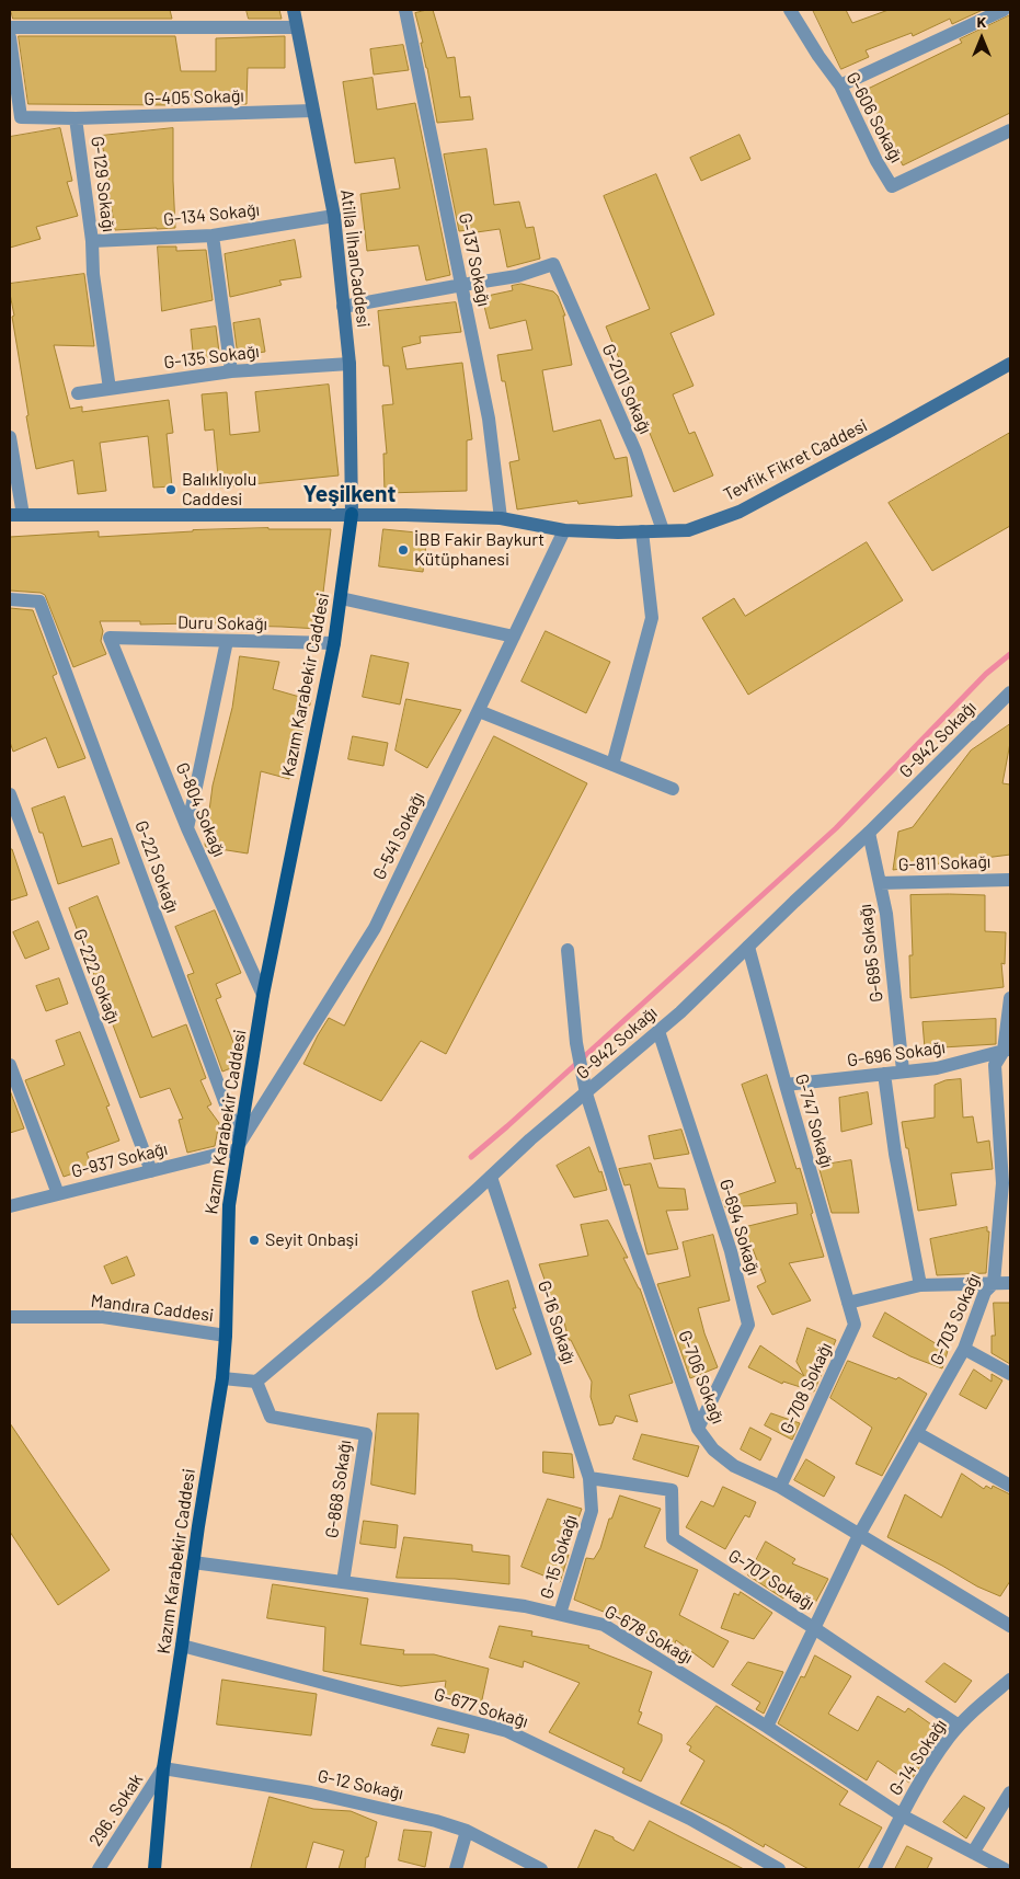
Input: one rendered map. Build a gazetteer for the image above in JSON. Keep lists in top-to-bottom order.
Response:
{
  "streets": {
    "main road": ["Atilla İlhanCaddesi", "Tevfik Fikret Caddesi", "Kazım Karabekir Caddesi"],
    "street": [
      "G-405 Sokağı",
      "G-606 Sokağı",
      "G-129 Sokağı",
      "G-134 Sokağı",
      "G-137 Sokağı",
      "G-135 Sokağı",
      "G-201 Sokağı",
      "Duru Sokağı",
      "G-942 Sokağı",
      "G-804 Sokağı",
      "G-541 Sokağı",
      "G-811 Sokağı",
      "G-221 Sokağı",
      "G-695 Sokağı",
      "G-222 Sokağı",
      "G-696 Sokağı",
      "G-747 Sokağı",
      "G-937 Sokağı",
      "G-694 Sokağı",
      "Mandıra Caddesi",
      "G-703 Sokağı",
      "G-16 Sokağı",
      "G-706 Sokağı",
      "G-708 Sokağı",
      "G-868 Sokağı",
      "G-15 Sokağı",
      "G-707 Sokağı",
      "G-678 Sokağı",
      "G-677 Sokağı",
      "G-14 Sokağı",
      "G-12 Sokağı",
      "296. Sokak"
    ]
  },
  "crossings": [
    ["G-405 Sokağı", "G-129 Sokağı"],
    ["G-405 Sokağı", "Atilla İlhanCaddesi"],
    ["G-129 Sokağı", "G-134 Sokağı"],
    ["G-129 Sokağı", "G-135 Sokağı"],
    ["G-134 Sokağı", "Atilla İlhanCaddesi"],
    ["Atilla İlhanCaddesi", "G-135 Sokağı"],
    ["Atilla İlhanCaddesi", "Tevfik Fikret Caddesi"],
    ["Atilla İlhanCaddesi", "Kazım Karabekir Caddesi"],
    ["G-137 Sokağı", "G-201 Sokağı"],
    ["G-137 Sokağı", "Tevfik Fikret Caddesi"],
    ["G-201 Sokağı", "Tevfik Fikret Caddesi"],
    ["Tevfik Fikret Caddesi", "Kazım Karabekir Caddesi"],
    ["Tevfik Fikret Caddesi", "G-541 Sokağı"],
    ["Duru Sokağı", "Kazım Karabekir Caddesi"],
    ["Duru Sokağı", "G-804 Sokağı"],
    ["Kazım Karabekir Caddesi", "G-804 Sokağı"],
    ["Kazım Karabekir Caddesi", "G-541 Sokağı"],
    ["Kazım Karabekir Caddesi", "G-221 Sokağı"],
    ["Kazım Karabekir Caddesi", "G-937 Sokağı"],
    ["Kazım Karabekir Caddesi", "Mandıra Caddesi"],
    ["Kazım Karabekir Caddesi", "G-678 Sokağı"],
    ["Kazım Karabekir Caddesi", "G-677 Sokağı"],
    ["Kazım Karabekir Caddesi", "G-12 Sokağı"],
    ["Kazım Karabekir Caddesi", "296. Sokak"],
    ["G-942 Sokağı", "G-695 Sokağı"],
    ["G-942 Sokağı", "G-747 Sokağı"],
    ["G-942 Sokağı", "G-694 Sokağı"],
    ["G-942 Sokağı", "G-16 Sokağı"],
    ["G-942 Sokağı", "G-706 Sokağı"],
    ["G-942 Sokağı", "G-868 Sokağı"],
    ["G-541 Sokağı", "G-221 Sokağı"],
    ["G-541 Sokağı", "G-937 Sokağı"],
    ["G-811 Sokağı", "G-695 Sokağı"],
    ["G-221 Sokağı", "G-937 Sokağı"],
    ["G-695 Sokağı", "G-696 Sokağı"],
    ["G-222 Sokağı", "G-937 Sokağı"],
    ["G-696 Sokağı", "G-747 Sokağı"],
    ["G-696 Sokağı", "G-703 Sokağı"],
    ["G-747 Sokağı", "G-708 Sokağı"],
    ["G-694 Sokağı", "G-706 Sokağı"],
    ["G-703 Sokağı", "G-706 Sokağı"],
    ["G-703 Sokağı", "G-707 Sokağı"],
    ["G-703 Sokağı", "G-678 Sokağı"],
    ["G-16 Sokağı", "G-15 Sokağı"],
    ["G-16 Sokağı", "G-707 Sokağı"],
    ["G-706 Sokağı", "G-708 Sokağı"],
    ["G-868 Sokağı", "G-678 Sokağı"],
    ["G-15 Sokağı", "G-707 Sokağı"],
    ["G-15 Sokağı", "G-678 Sokağı"],
    ["G-707 Sokağı", "G-14 Sokağı"],
    ["G-678 Sokağı", "G-14 Sokağı"],
    ["G-12 Sokağı", "296. Sokak"]
  ],
  "districts": ["Yeşilkent"],
  "places": ["Balıklıyolu Caddesi", "İBB Fakir Baykurt Kütüphanesi", "Seyit Onbaşi"],
  "north": "top"
}
